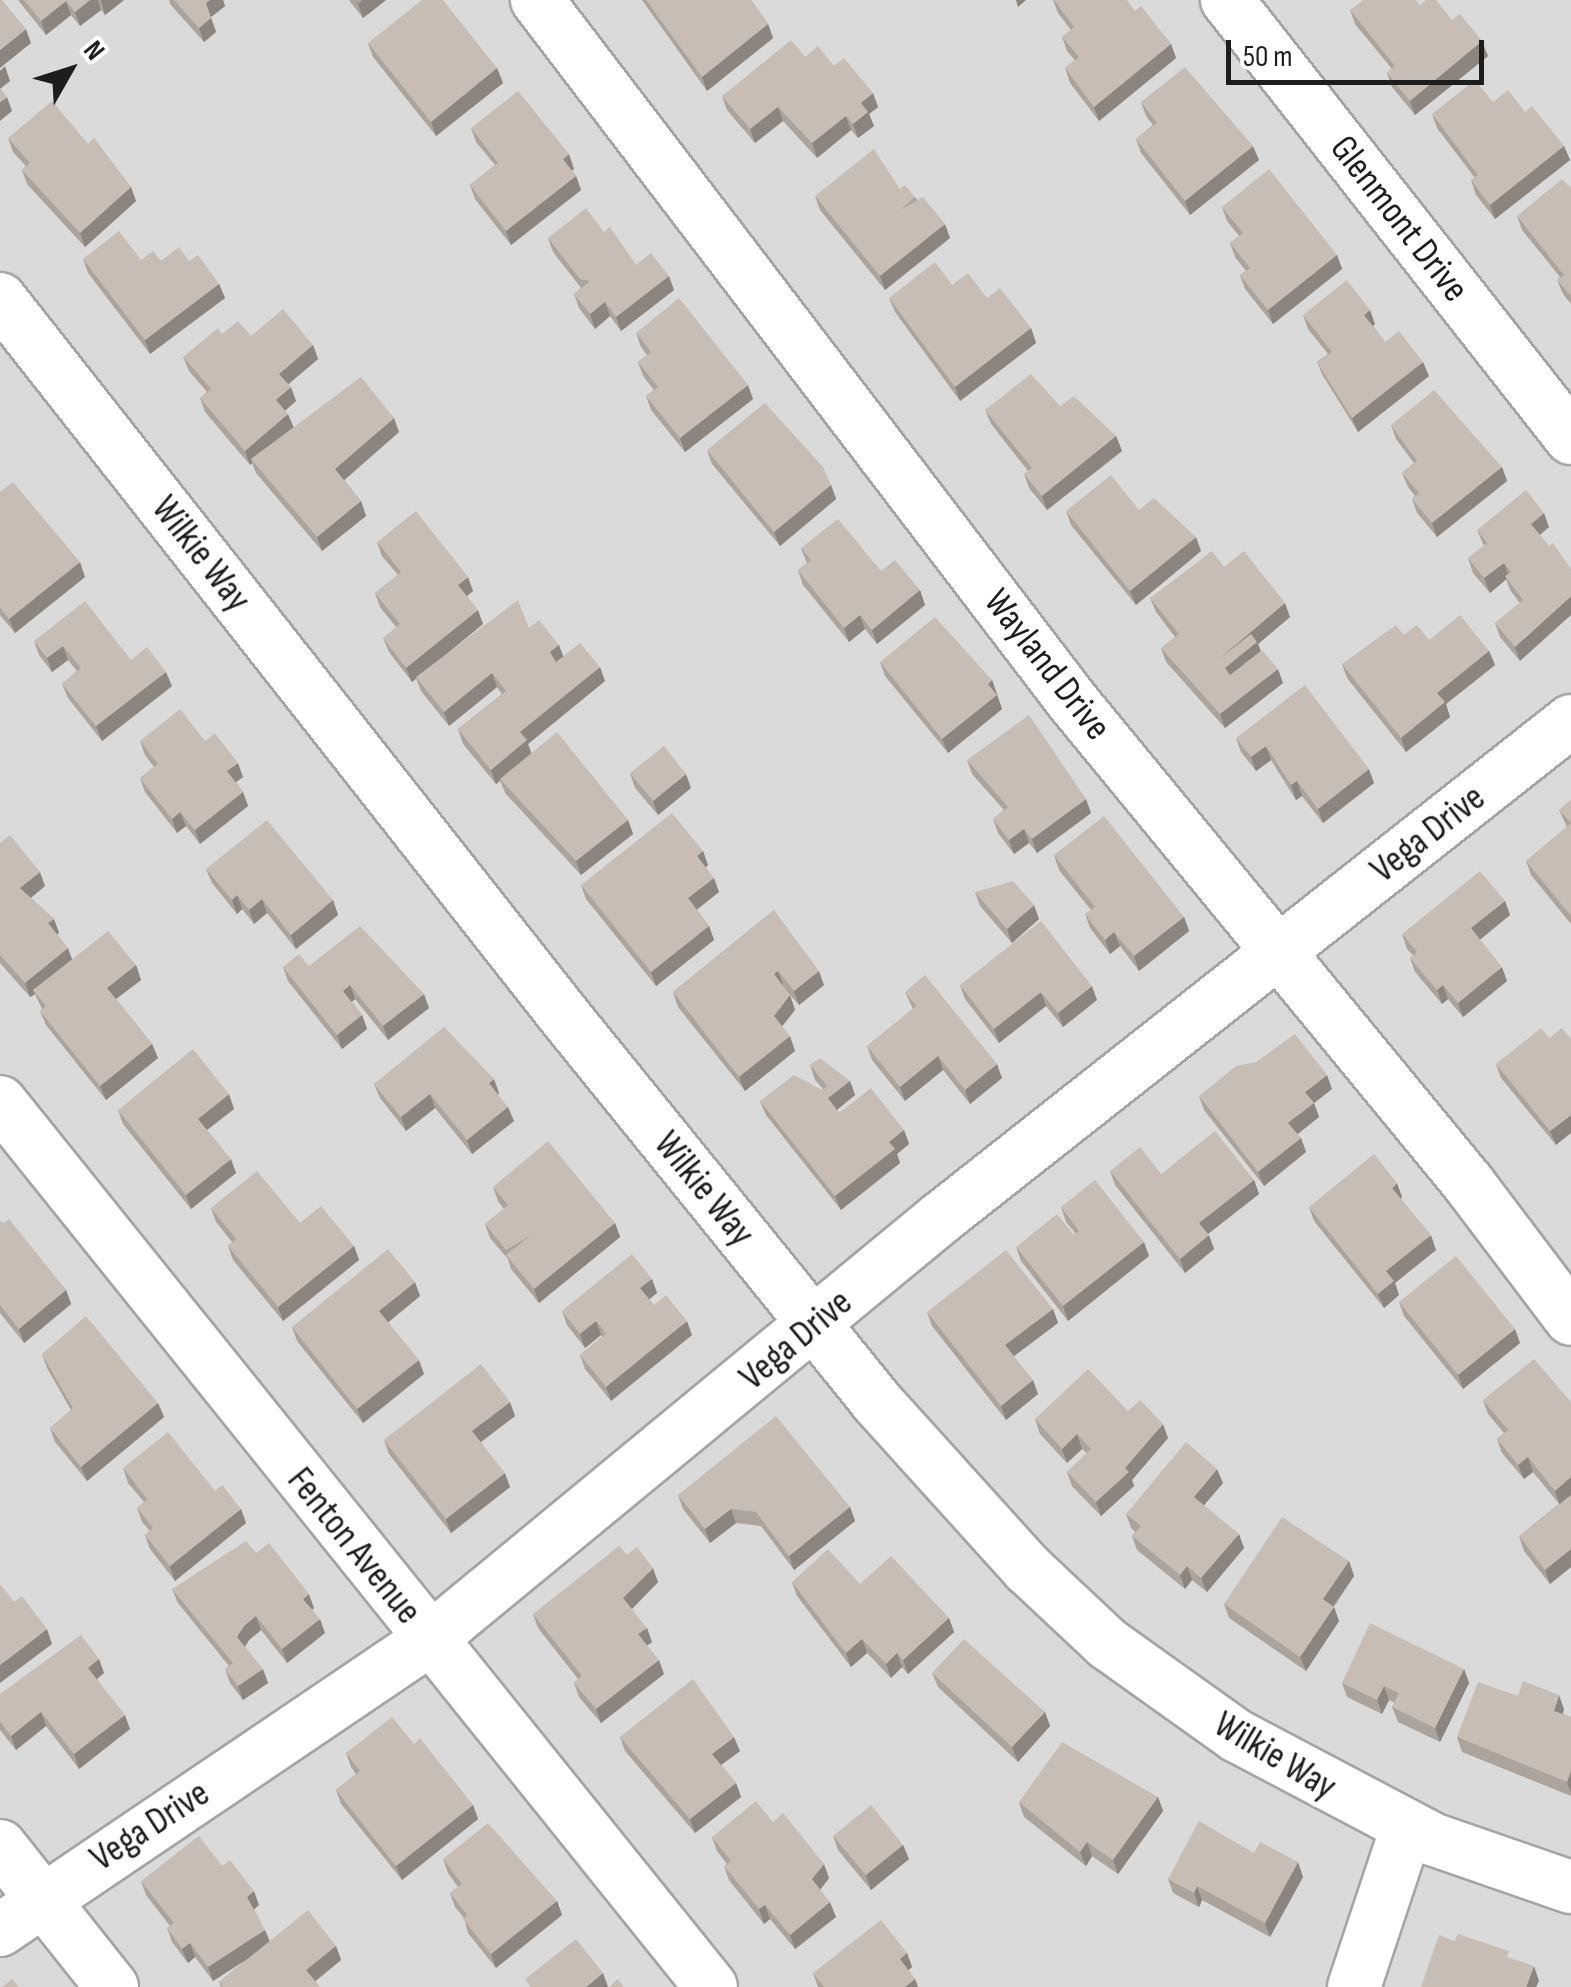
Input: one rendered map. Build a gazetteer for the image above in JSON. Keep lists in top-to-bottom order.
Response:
{
  "streets": {
    "street": [
      "Glenmont Drive",
      "Wilkie Way",
      "Wayland Drive",
      "Vega Drive",
      "Fenton Avenue"
    ]
  },
  "crossings": [
    ["Wilkie Way", "Vega Drive"],
    ["Wayland Drive", "Vega Drive"],
    ["Vega Drive", "Fenton Avenue"]
  ],
  "scale_bar": "50 m",
  "north": "top right"
}
